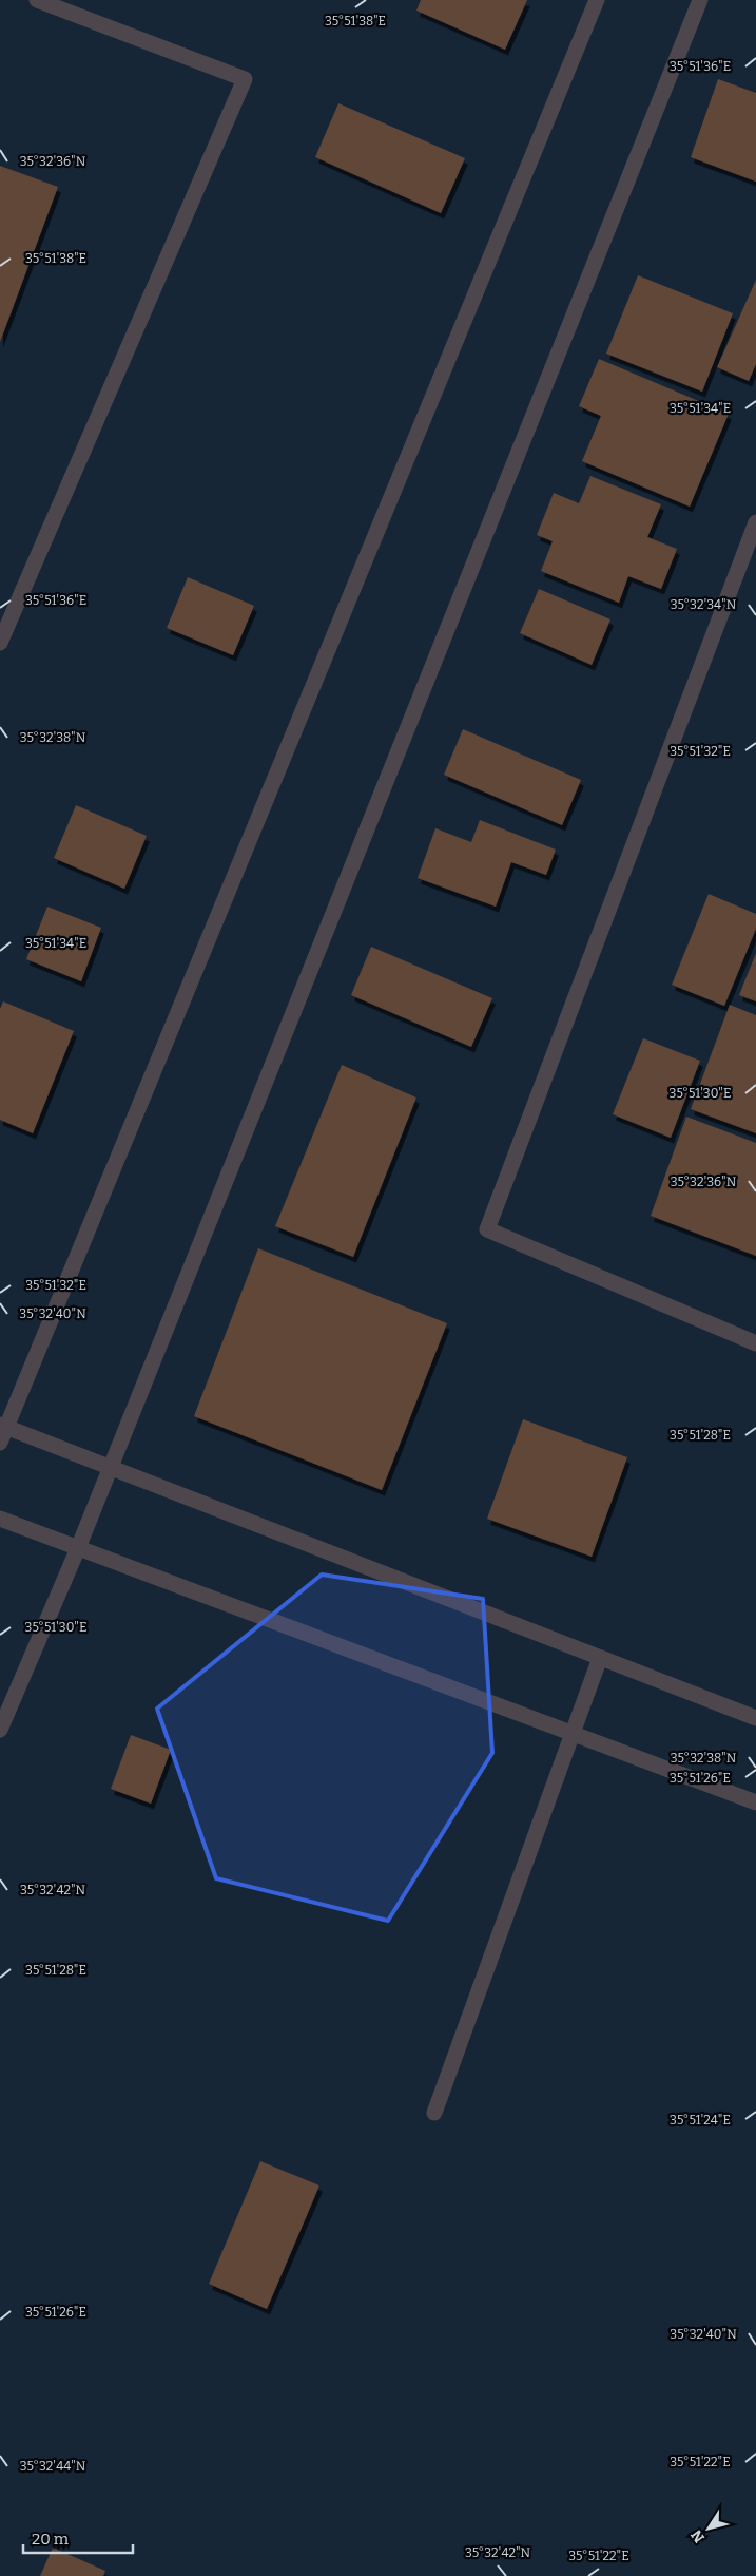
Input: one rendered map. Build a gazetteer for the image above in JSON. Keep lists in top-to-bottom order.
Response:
{
  "scale_bar": "20 m",
  "north": "bottom left",
  "coordinates": [
    "35°51'38\"E",
    "35°51'36\"E",
    "35°32'36\"N",
    "35°51'34\"E",
    "35°32'34\"N",
    "35°32'38\"N",
    "35°51'32\"E",
    "35°51'30\"E",
    "35°32'40\"N",
    "35°51'28\"E",
    "35°51'26\"E",
    "35°32'42\"N",
    "35°51'24\"E",
    "35°51'22\"E",
    "35°32'44\"N"
  ]
}
